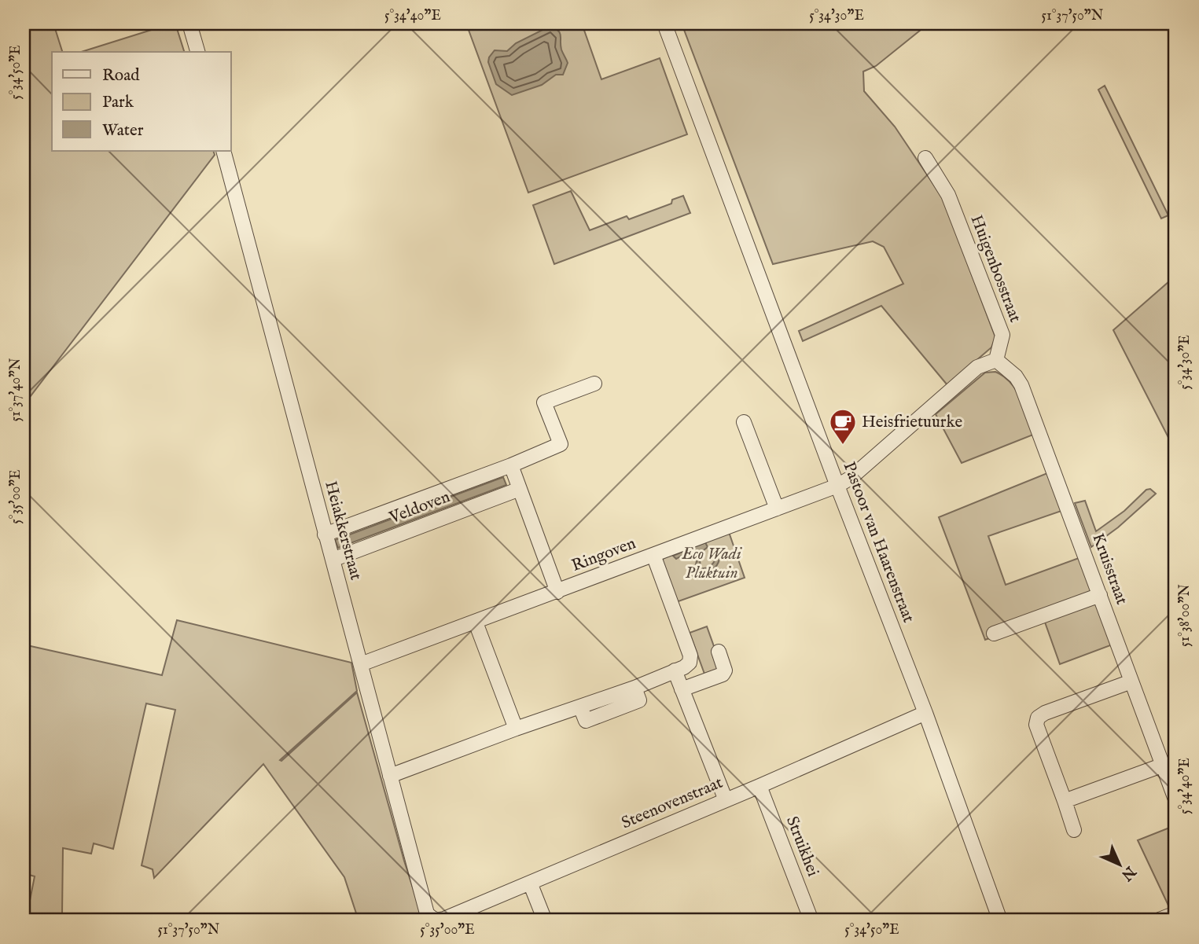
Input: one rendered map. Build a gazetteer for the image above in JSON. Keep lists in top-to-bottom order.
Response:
{
  "streets": {
    "street": [
      "Huigenbosstraat",
      "Veldoven",
      "Heiakkerstraat",
      "Pastoor van Haarenstraat",
      "Ringoven",
      "Kruisstraat",
      "Steenovenstraat",
      "Struikhei"
    ]
  },
  "crossings": [
    ["Huigenbosstraat", "Kruisstraat"],
    ["Veldoven", "Heiakkerstraat"],
    ["Heiakkerstraat", "Ringoven"],
    ["Heiakkerstraat", "Steenovenstraat"],
    ["Pastoor van Haarenstraat", "Steenovenstraat"],
    ["Steenovenstraat", "Struikhei"]
  ],
  "parks": ["Eco Wadi Pluktuin"],
  "places": {
    "cafe": ["Heisfrietuurke"]
  },
  "legend": ["Road", "Park", "Water"],
  "north": "bottom right",
  "coordinates": [
    "5°34'40\"E",
    "5°34'30\"E",
    "51°37'50\"N",
    "5°34'50\"E",
    "51°37'40\"N",
    "5°35'00\"E",
    "51°38'00\"N"
  ]
}
